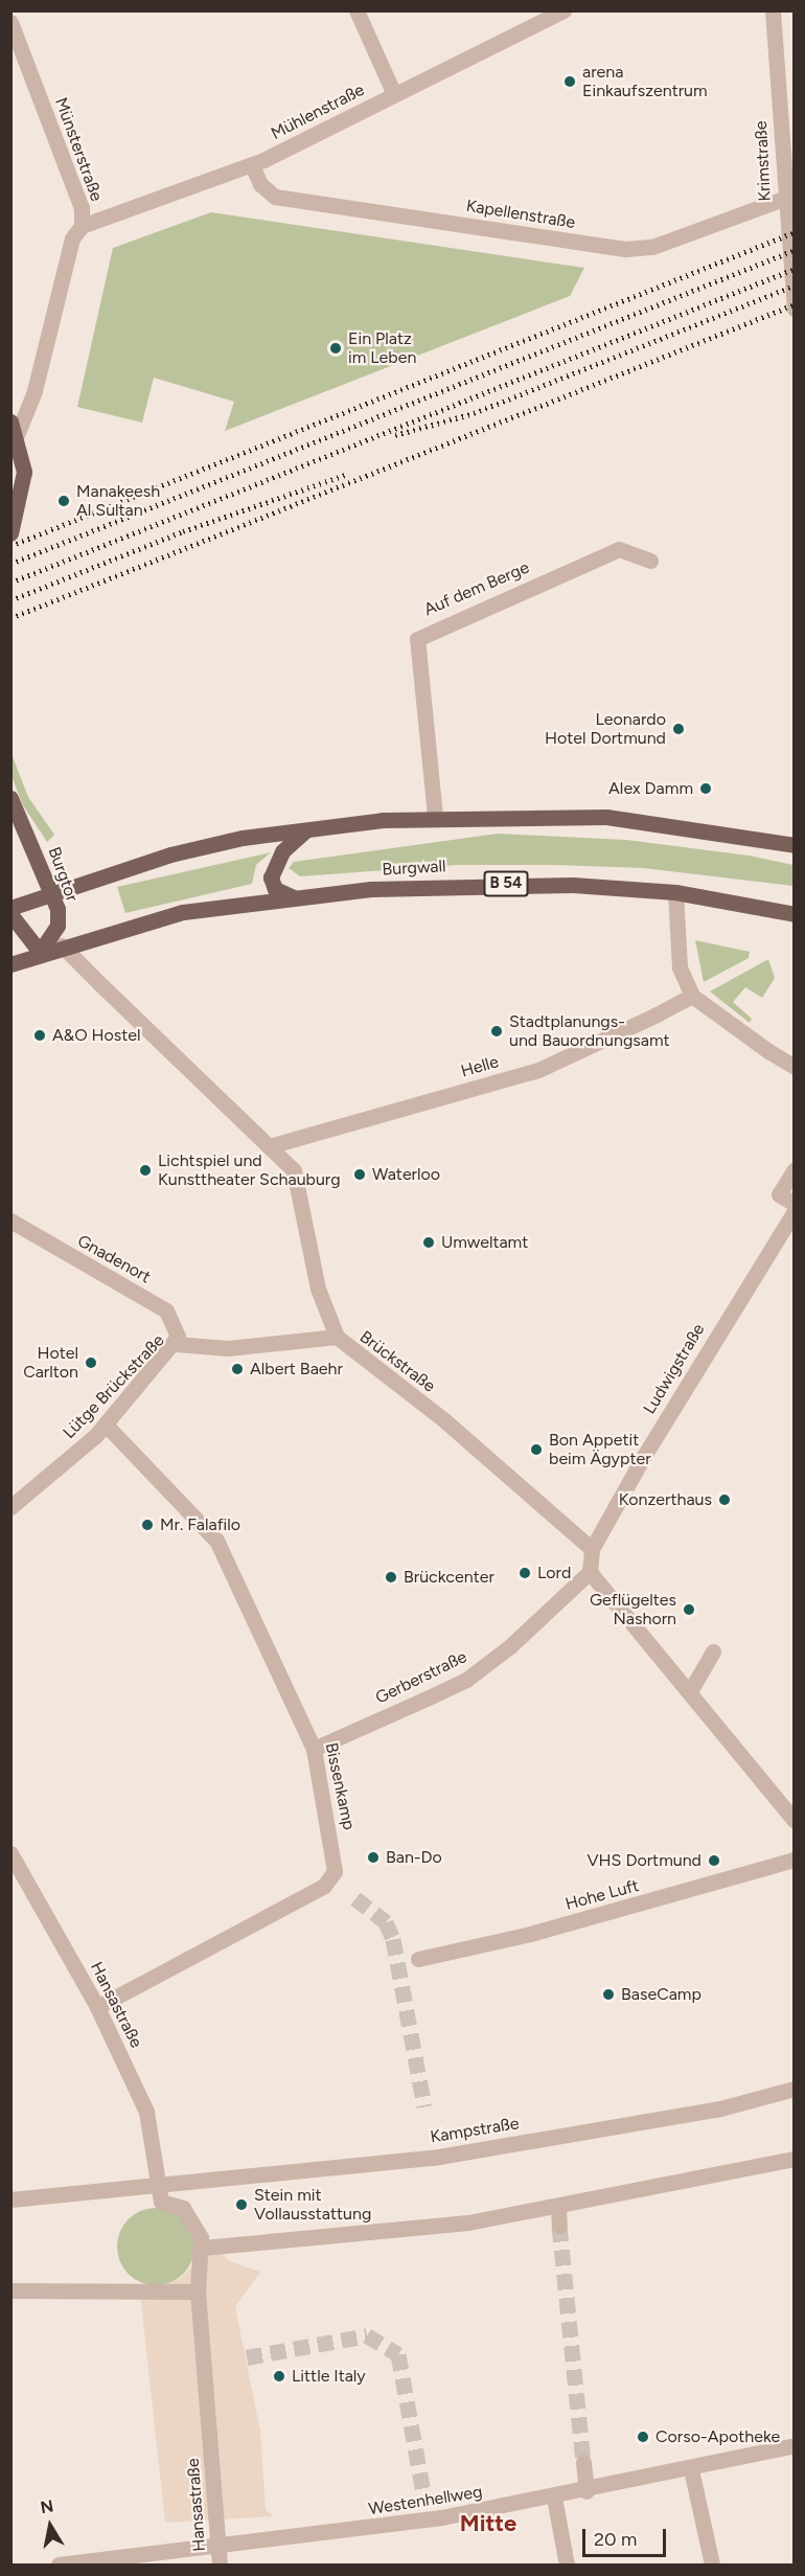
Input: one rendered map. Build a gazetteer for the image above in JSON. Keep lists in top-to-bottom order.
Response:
{
  "streets": {
    "main road": ["Burgwall", "Burgtor", "B 54"],
    "street": [
      "Mühlenstraße",
      "Münsterstraße",
      "Krimstraße",
      "Kapellenstraße",
      "Auf dem Berge",
      "Helle",
      "Gnadenort",
      "Brückstraße",
      "Ludwigstraße",
      "Lütge Brückstraße",
      "Gerberstraße",
      "Bissenkamp",
      "Hohe Luft",
      "Hansastraße",
      "Kampstraße",
      "Westenhellweg"
    ]
  },
  "crossings": [
    ["Mühlenstraße", "Münsterstraße"],
    ["Mühlenstraße", "Kapellenstraße"],
    ["Krimstraße", "Kapellenstraße"],
    ["Burgwall", "Burgtor"],
    ["Burgwall", "B 54"],
    ["Burgwall", "Brückstraße"],
    ["Burgtor", "B 54"],
    ["Helle", "Brückstraße"],
    ["Gnadenort", "Lütge Brückstraße"],
    ["Brückstraße", "Ludwigstraße"],
    ["Brückstraße", "Lütge Brückstraße"],
    ["Lütge Brückstraße", "Bissenkamp"],
    ["Gerberstraße", "Bissenkamp"],
    ["Bissenkamp", "Hansastraße"],
    ["Hansastraße", "Kampstraße"],
    ["Hansastraße", "Westenhellweg"]
  ],
  "districts": ["Mitte"],
  "places": [
    "arena Einkaufszentrum",
    "Ein Platz im Leben",
    "Manakeesh Al Sultan",
    "Leonardo Hotel Dortmund",
    "Alex Damm",
    "Stadtplanungs- und Bauordnungsamt",
    "A&O Hostel",
    "Lichtspiel und Kunsttheater Schauburg",
    "Waterloo",
    "Umweltamt",
    "Hotel Carlton",
    "Albert Baehr",
    "Bon Appetit beim Ägypter",
    "Konzerthaus",
    "Mr. Falafilo",
    "Lord",
    "Brückcenter",
    "Geflügeltes Nashorn",
    "Ban-Do",
    "VHS Dortmund",
    "BaseCamp",
    "Stein mit Vollausstattung",
    "Little Italy",
    "Corso-Apotheke"
  ],
  "scale_bar": "20 m",
  "north": "top"
}
